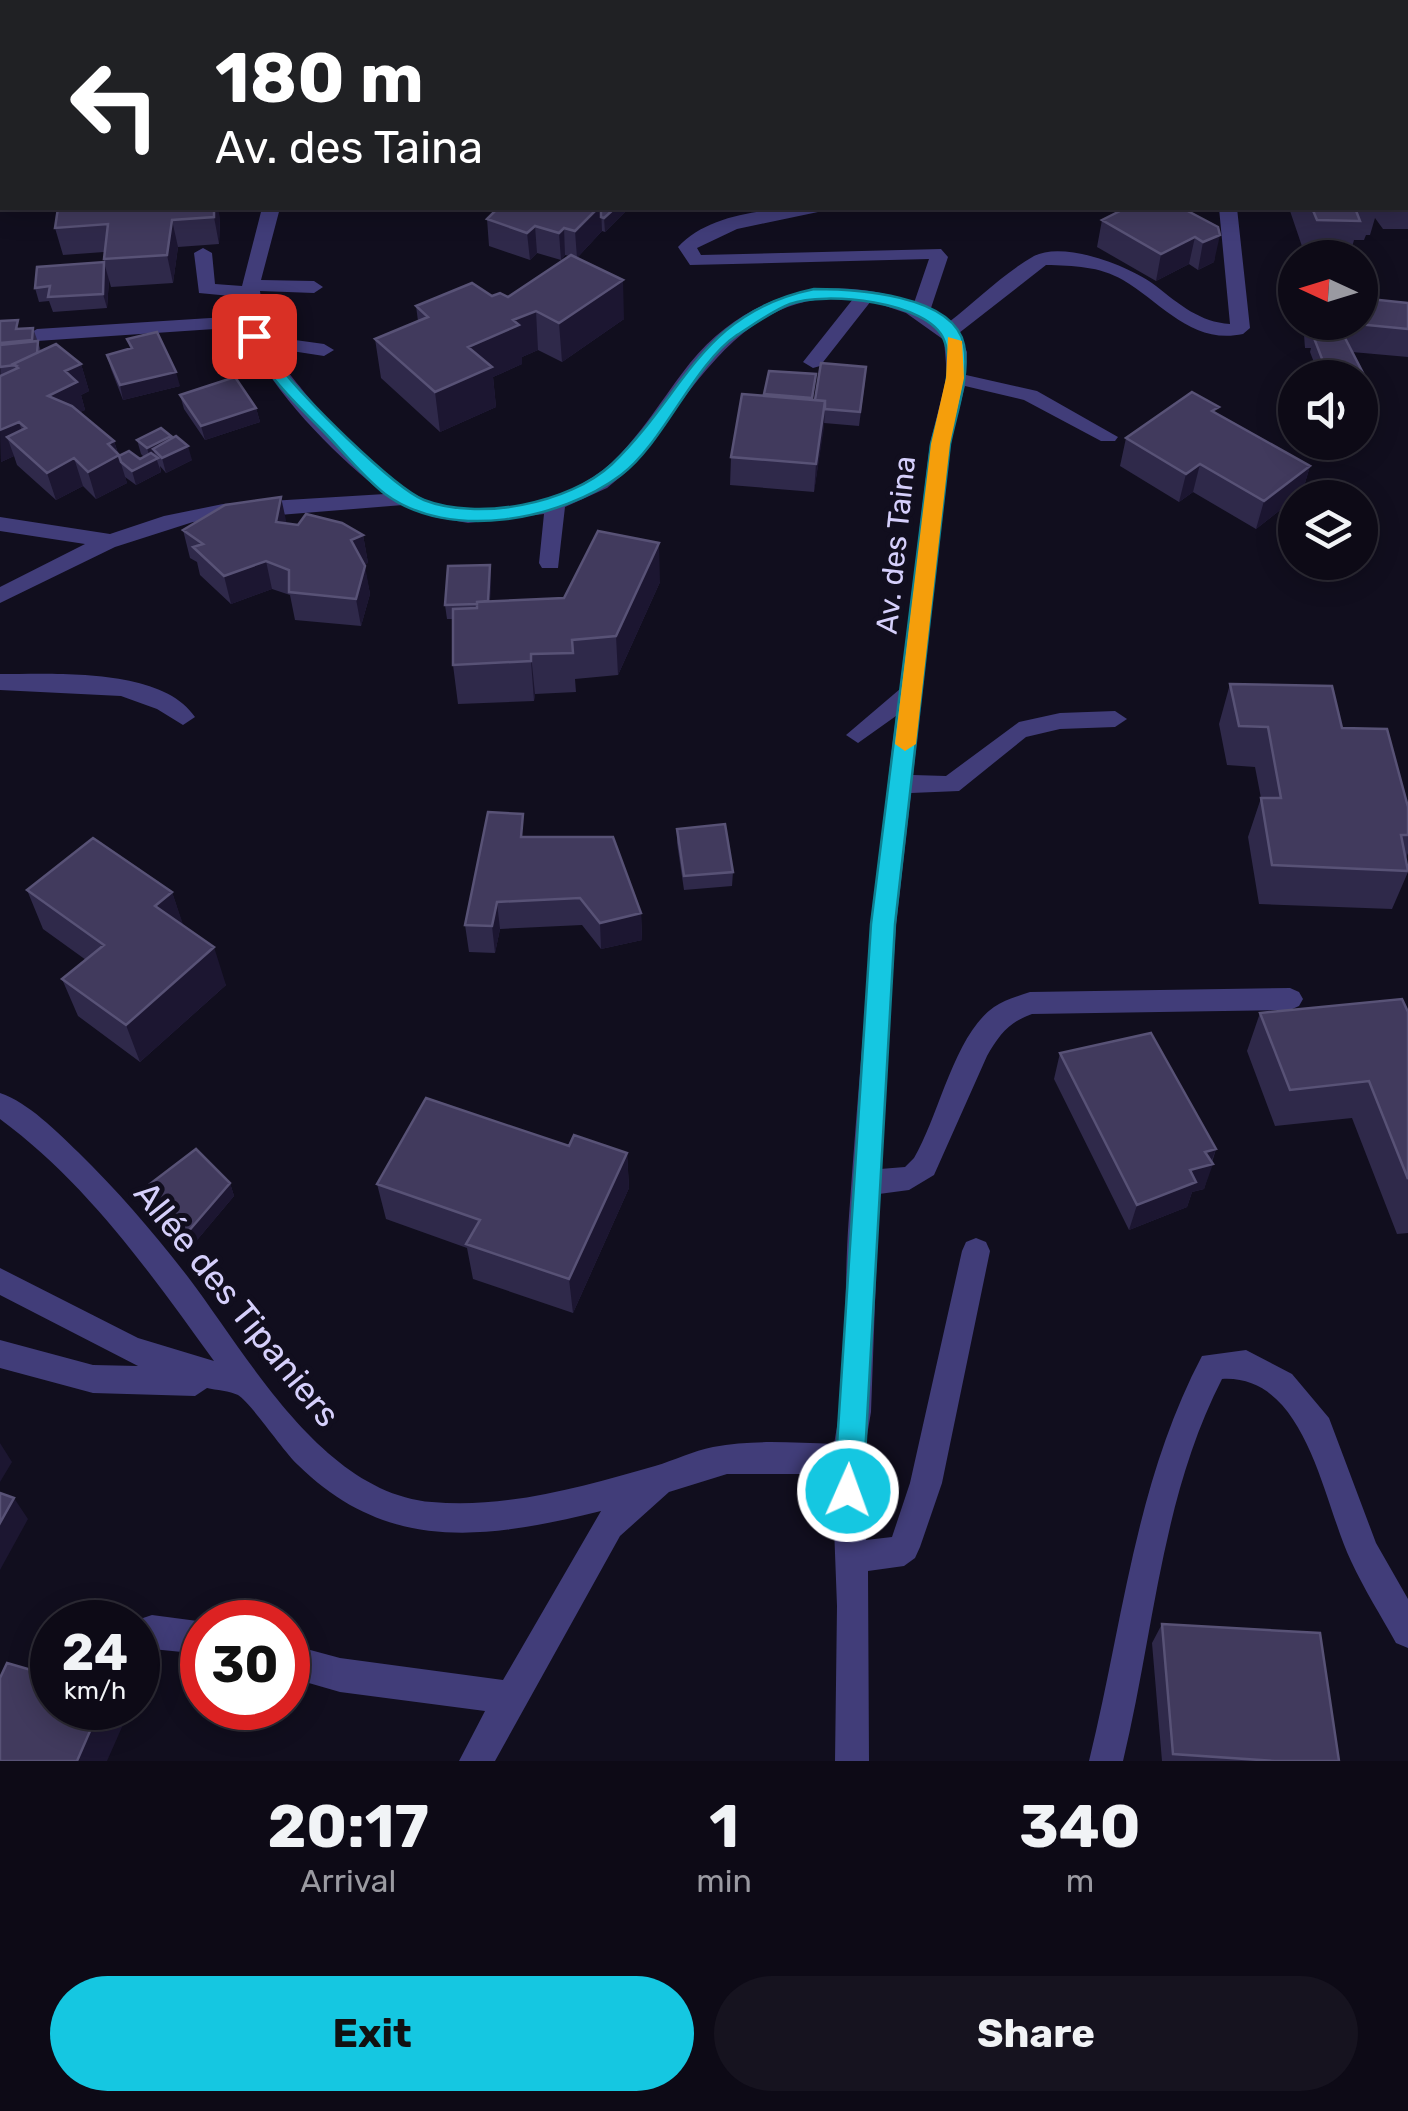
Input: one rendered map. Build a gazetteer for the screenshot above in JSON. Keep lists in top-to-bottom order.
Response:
{
  "streets": {
    "street": ["Av. des Taina", "Allée des Tipaniers"]
  },
  "crossings": [
    ["Av. des Taina", "Allée des Tipaniers"]
  ],
  "north": "left",
  "page": {
    "turn": ["180 m", "Av. des Taina"],
    "speed": "24 km/h",
    "limit": "30",
    "eta": [
      "20:17",
      "Arrival",
      "1",
      "min",
      "340",
      "m"
    ],
    "buttons": ["Exit", "Share"]
  }
}
